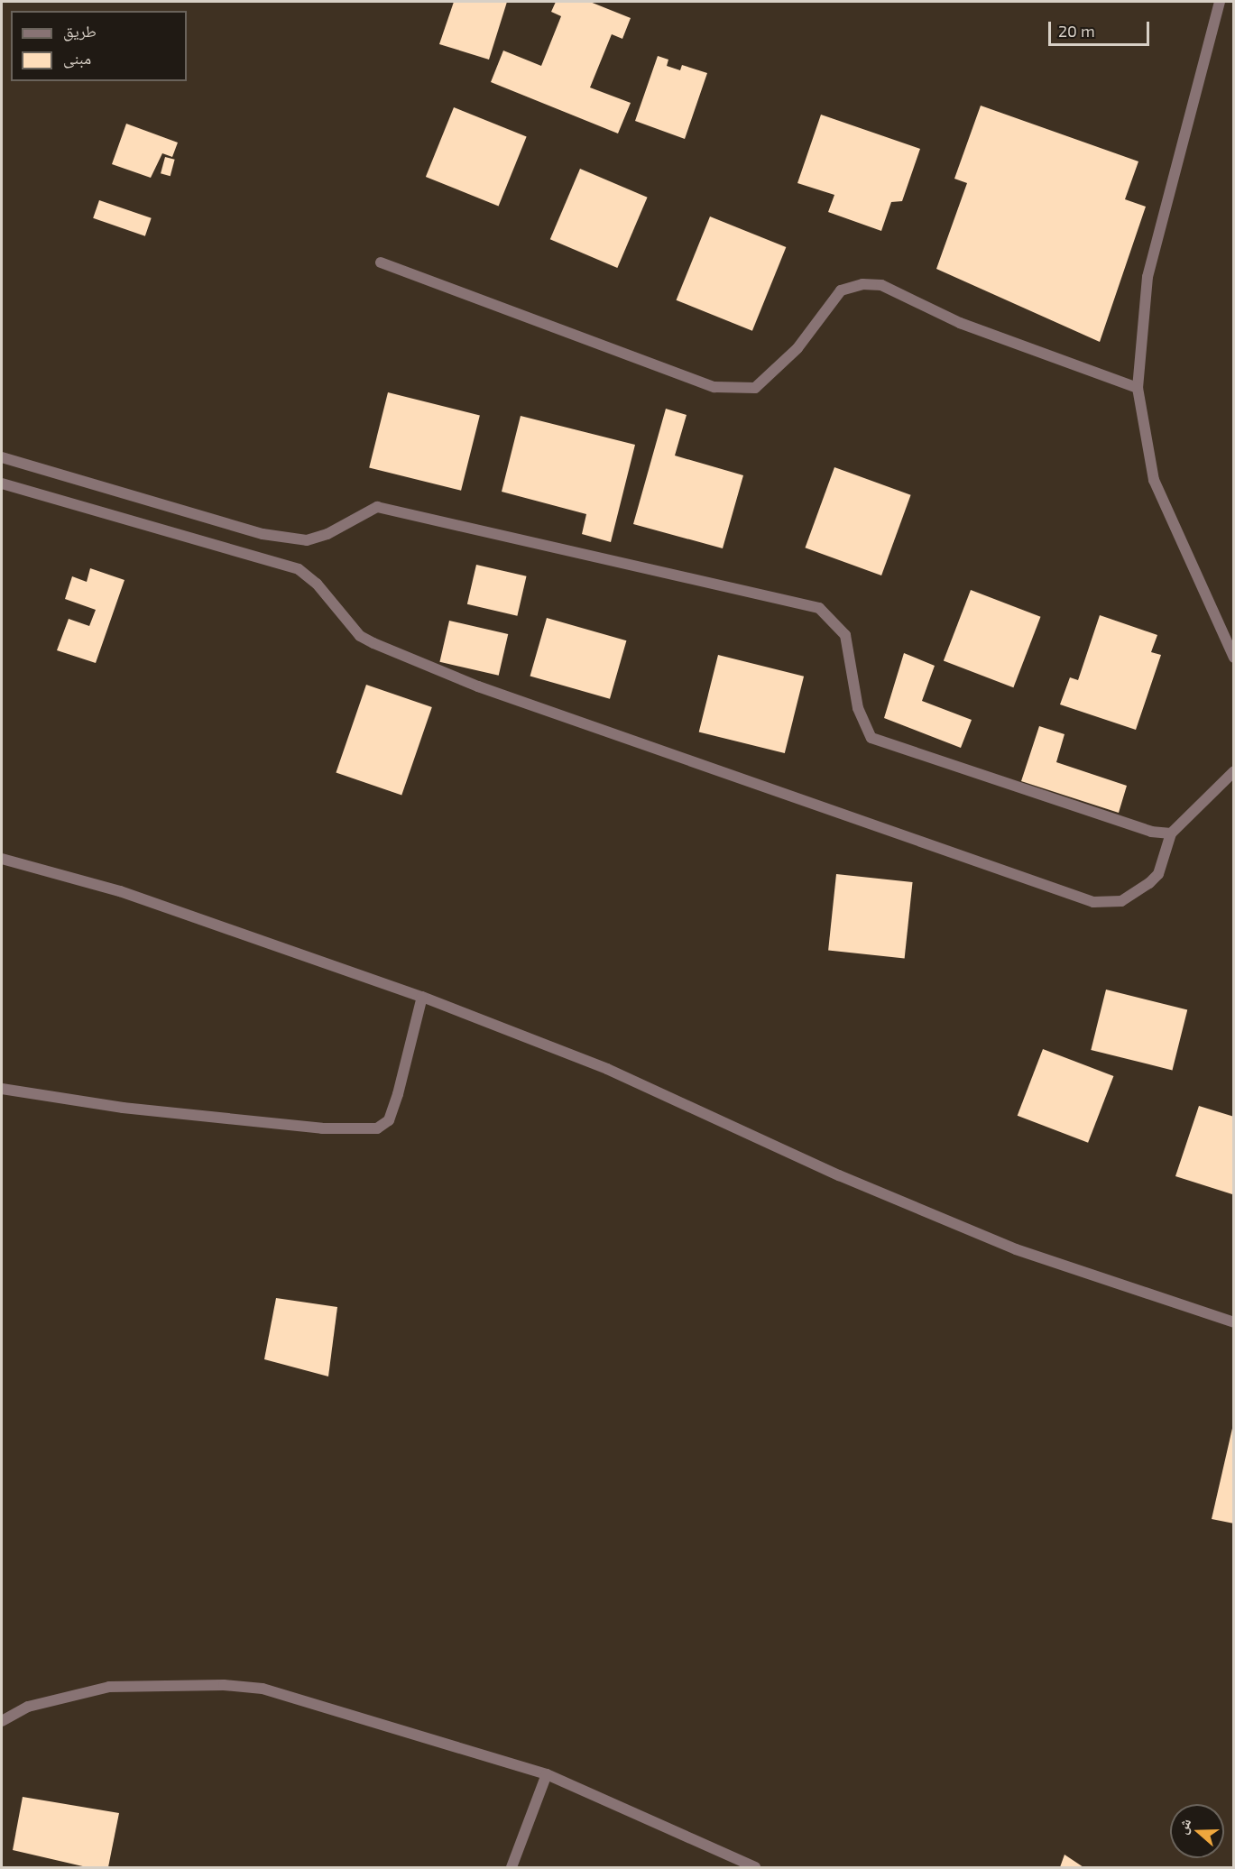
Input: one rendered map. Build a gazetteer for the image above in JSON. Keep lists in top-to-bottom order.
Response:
{
  "legend": ["طريق", "مبنى"],
  "scale_bar": "20 m",
  "north": "left"
}
